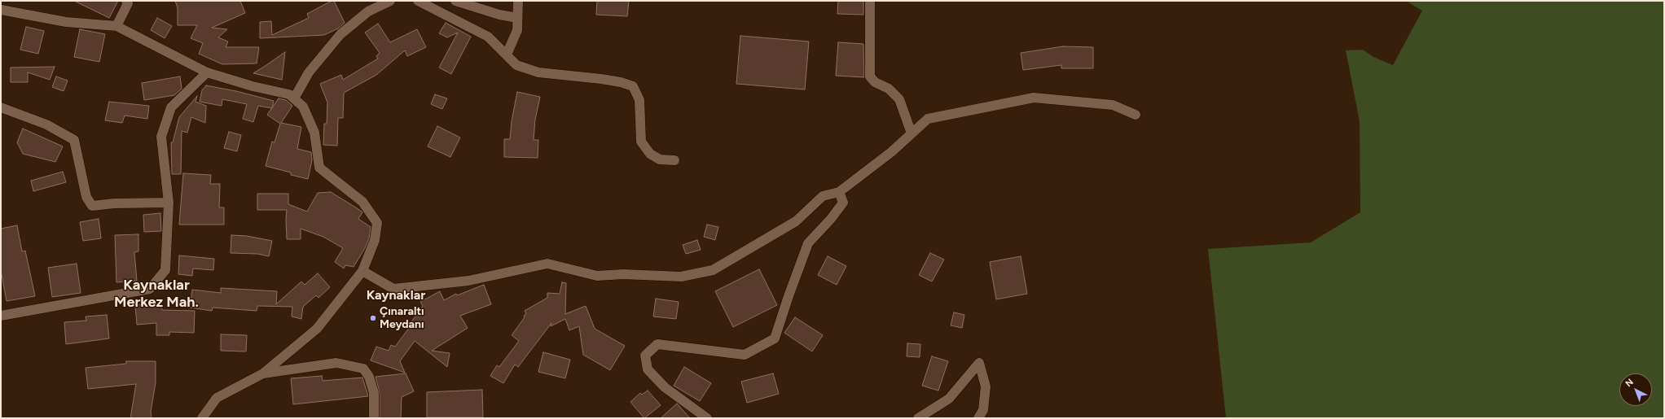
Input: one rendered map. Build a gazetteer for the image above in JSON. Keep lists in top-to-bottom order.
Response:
{
  "districts": ["Kaynaklar Merkez Mah.", "Kaynaklar"],
  "places": ["Çınaraltı Meydanı"],
  "north": "top left"
}
